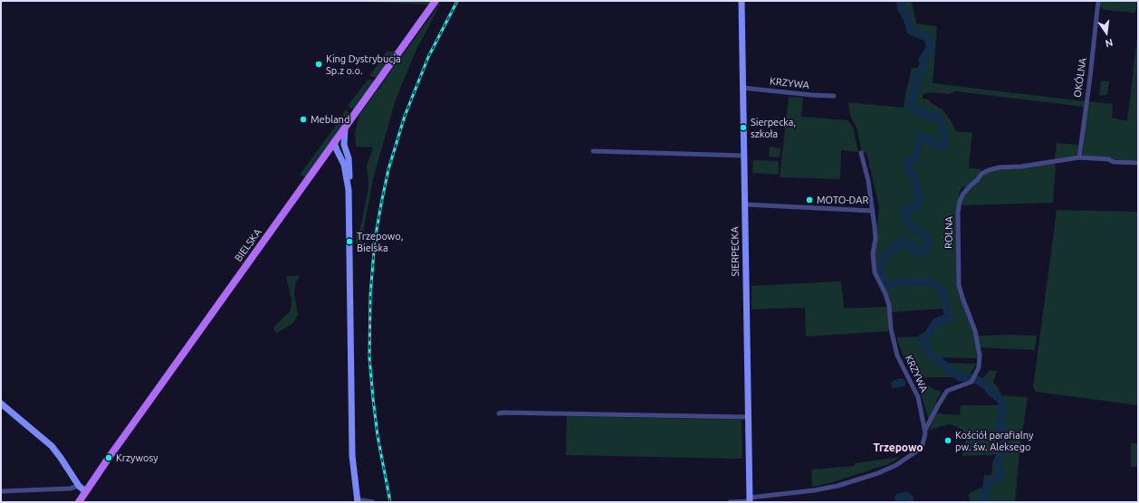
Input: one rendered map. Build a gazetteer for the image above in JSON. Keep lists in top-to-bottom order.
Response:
{
  "streets": {
    "main road": ["BIELSKA"],
    "street": [
      "OKÓLNA",
      "KRZYWA",
      "ROLNA",
      "SIERPECKA"
    ]
  },
  "crossings": [
    ["OKÓLNA", "ROLNA"],
    ["KRZYWA", "ROLNA"],
    ["KRZYWA", "SIERPECKA"]
  ],
  "districts": ["Trzepowo"],
  "places": [
    "King Dystrybucja Sp.z o.o.",
    "Mebland",
    "Sierpecka, szkoła",
    "MOTO-DAR",
    "Trzepowo, Bielska",
    "Kościół parafialny pw. św. Aleksego",
    "Krzywosy"
  ],
  "north": "bottom"
}
